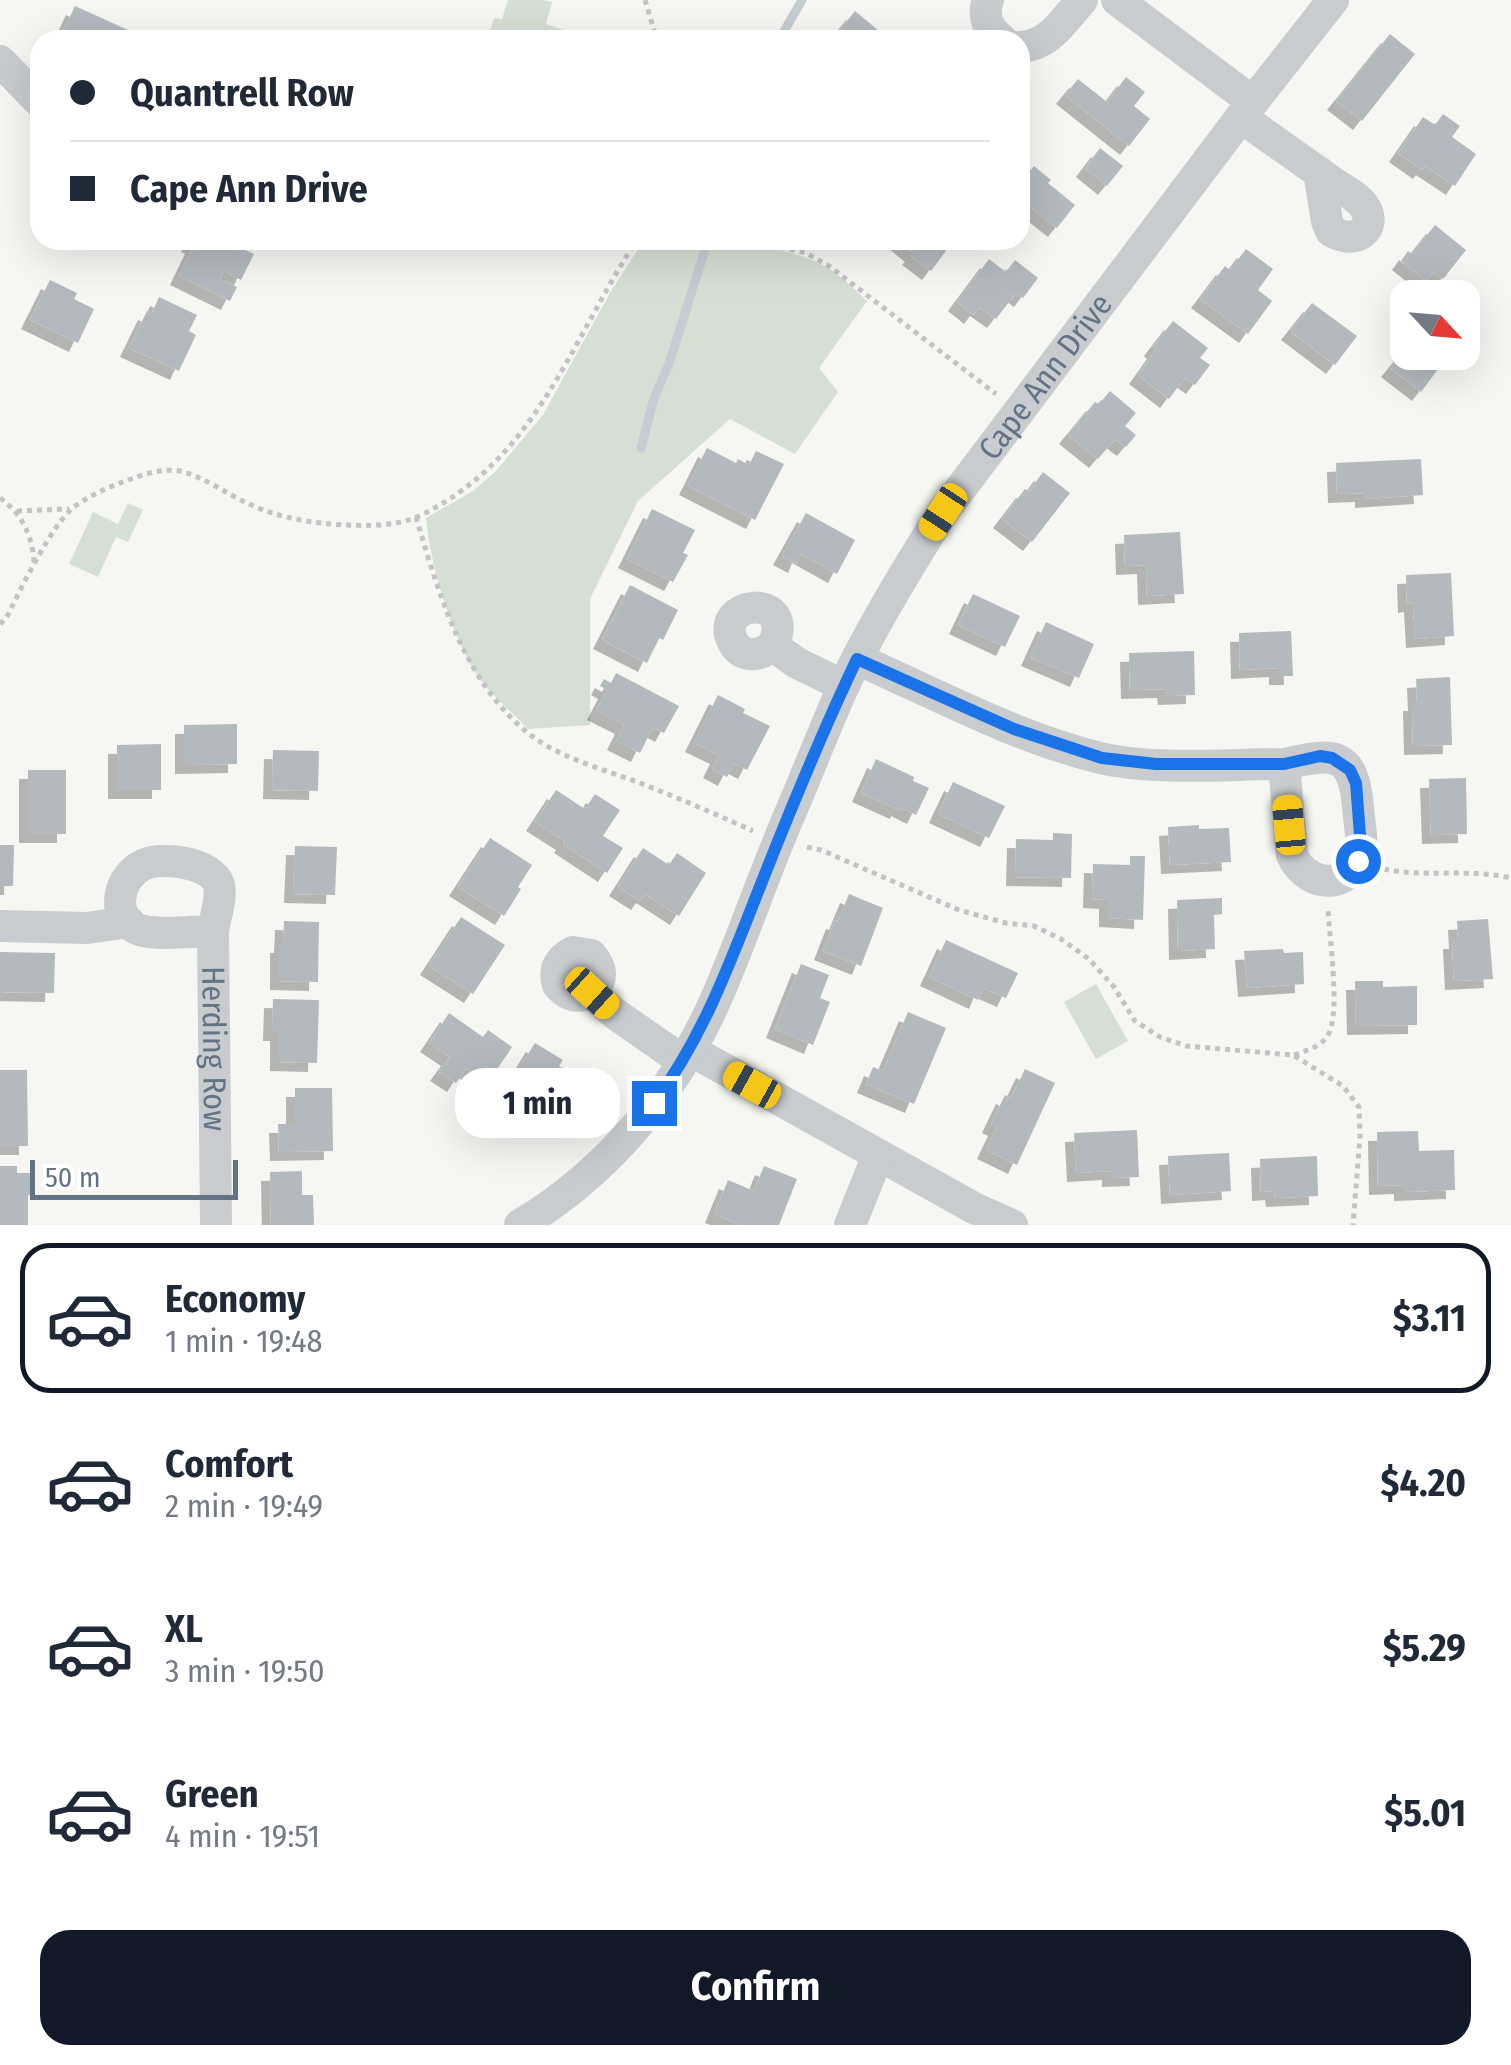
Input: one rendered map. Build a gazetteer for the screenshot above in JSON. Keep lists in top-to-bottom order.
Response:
{
  "streets": {
    "street": ["Cape Ann Drive", "Herding Row"]
  },
  "scale_bar": "50 m",
  "north": "bottom right",
  "page": {
    "banner": ["Quantrell Row", "Cape Ann Drive"],
    "bubble": "1 min",
    "scale": "50 m",
    "list": [
      {
        "name": "Economy",
        "note": "1 min · 19:48",
        "value": "$3.11"
      },
      {
        "name": "Comfort",
        "note": "2 min · 19:49",
        "value": "$4.20"
      },
      {
        "name": "XL",
        "note": "3 min · 19:50",
        "value": "$5.29"
      },
      {
        "name": "Green",
        "note": "4 min · 19:51",
        "value": "$5.01"
      }
    ],
    "buttons": "Confirm"
  }
}
